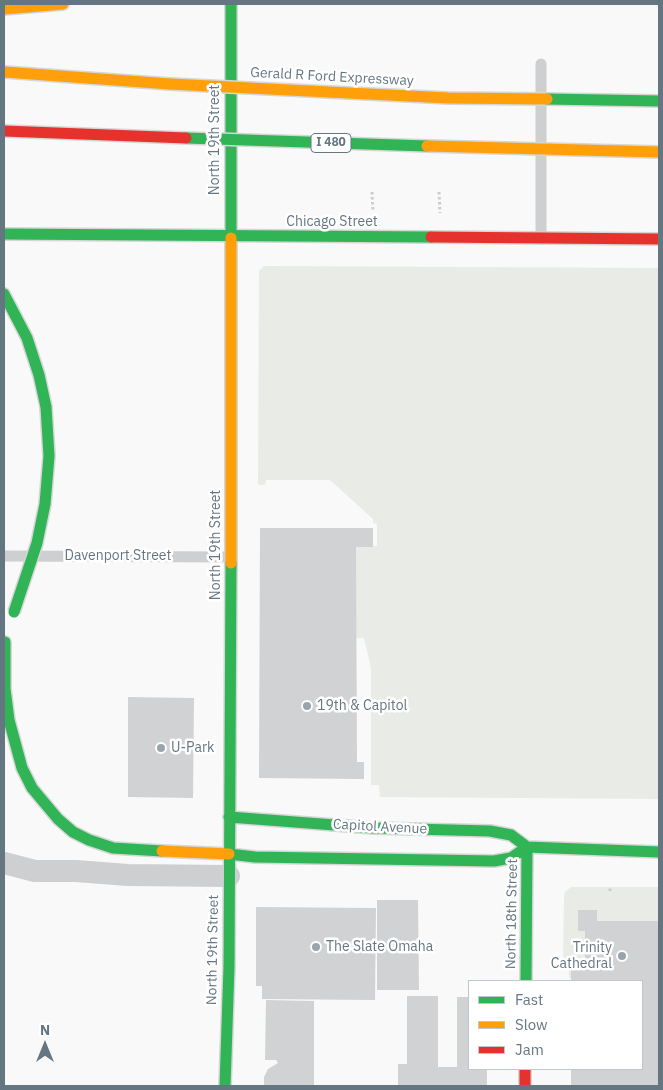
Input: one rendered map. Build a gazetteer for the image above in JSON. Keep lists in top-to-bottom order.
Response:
{
  "streets": {
    "main road": [
      "Gerald R Ford Expressway",
      "North 19th Street",
      "I 480",
      "Chicago Street",
      "Capitol Avenue",
      "North 18th Street"
    ],
    "lane": ["Davenport Street"]
  },
  "crossings": [
    ["North 19th Street", "Chicago Street"],
    ["North 19th Street", "Davenport Street"],
    ["North 19th Street", "Capitol Avenue"],
    ["Capitol Avenue", "North 18th Street"]
  ],
  "places": [
    "19th & Capitol",
    "U-Park",
    "The Slate Omaha",
    "Trinity Cathedral"
  ],
  "legend": ["Fast", "Slow", "Jam"],
  "north": "top"
}
